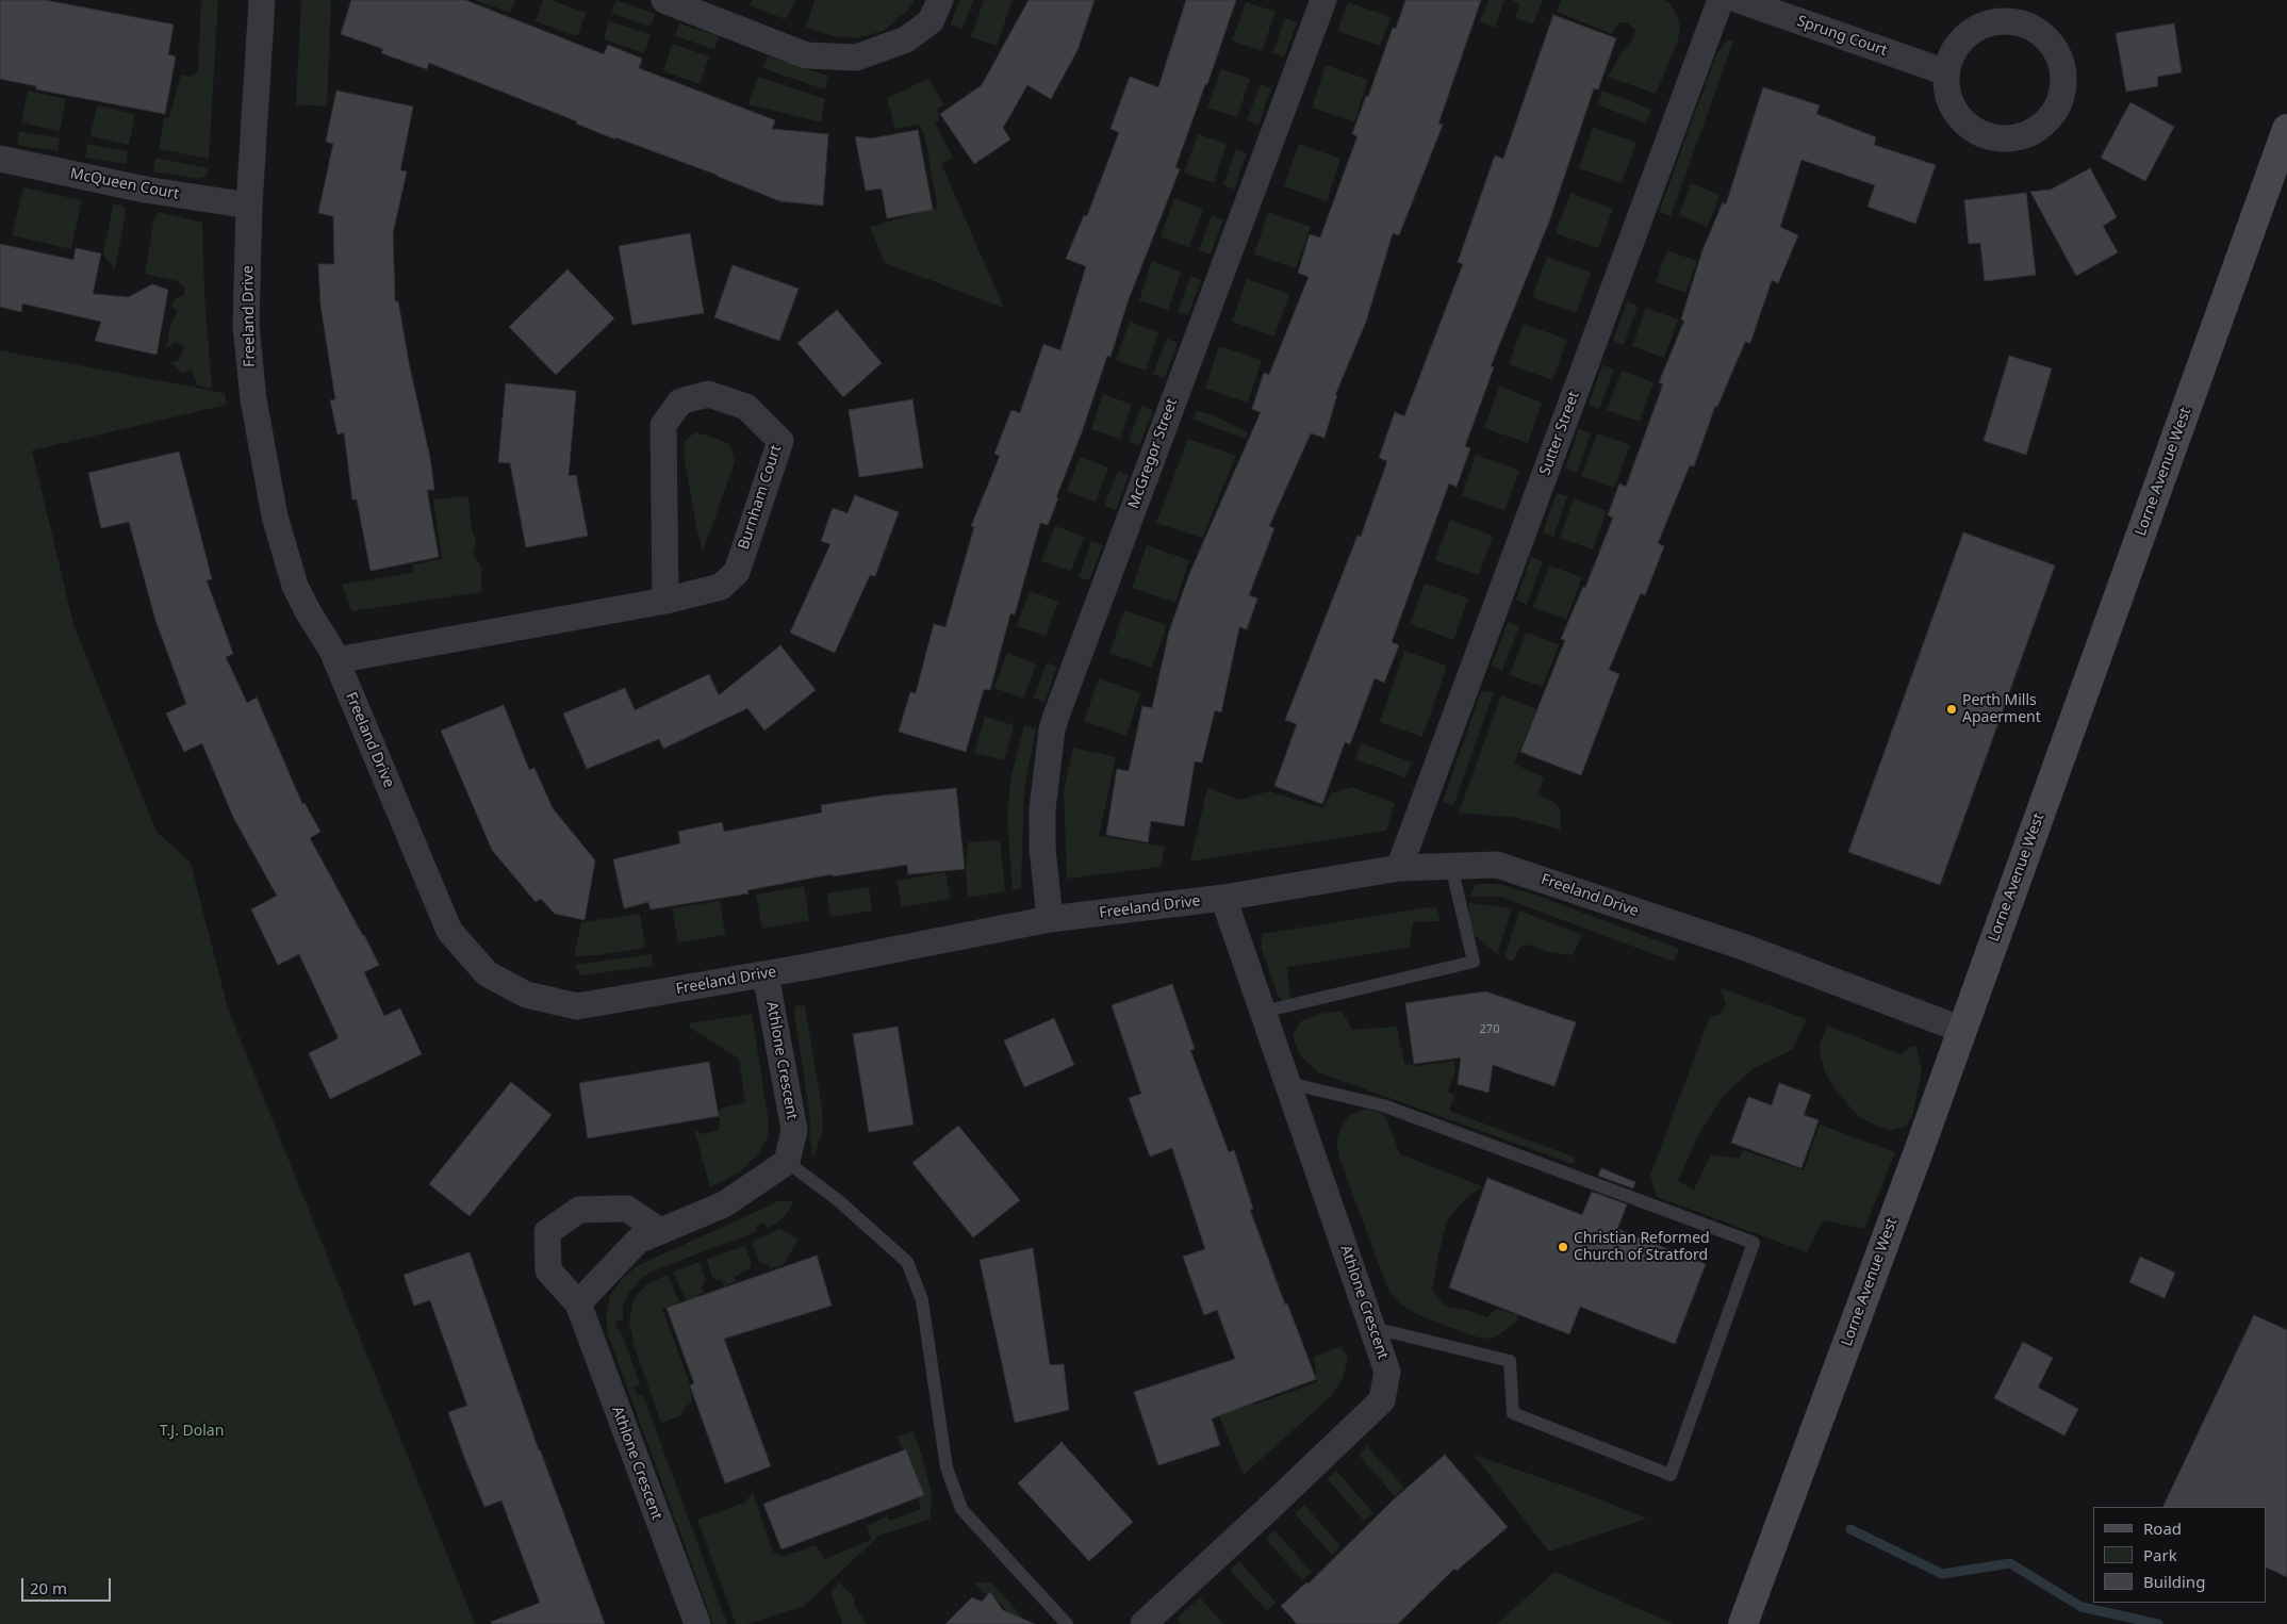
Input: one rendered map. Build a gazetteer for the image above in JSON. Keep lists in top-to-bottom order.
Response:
{
  "streets": {
    "main road": ["Lorne Avenue West"],
    "street": [
      "Sprung Court",
      "McQueen Court",
      "Freeland Drive",
      "Sutter Street",
      "McGregor Street",
      "Burnham Court",
      "Athlone Crescent"
    ]
  },
  "crossings": [
    ["McQueen Court", "Freeland Drive"],
    ["Freeland Drive", "Sutter Street"],
    ["Freeland Drive", "McGregor Street"],
    ["Freeland Drive", "Lorne Avenue West"],
    ["Freeland Drive", "Burnham Court"],
    ["Freeland Drive", "Athlone Crescent"]
  ],
  "parks": ["T.J. Dolan"],
  "places": ["Perth Mills Apaerment", "Christian Reformed Church of Stratford"],
  "house_numbers": ["270"],
  "legend": ["Road", "Park", "Building"],
  "scale_bar": "20 m"
}
